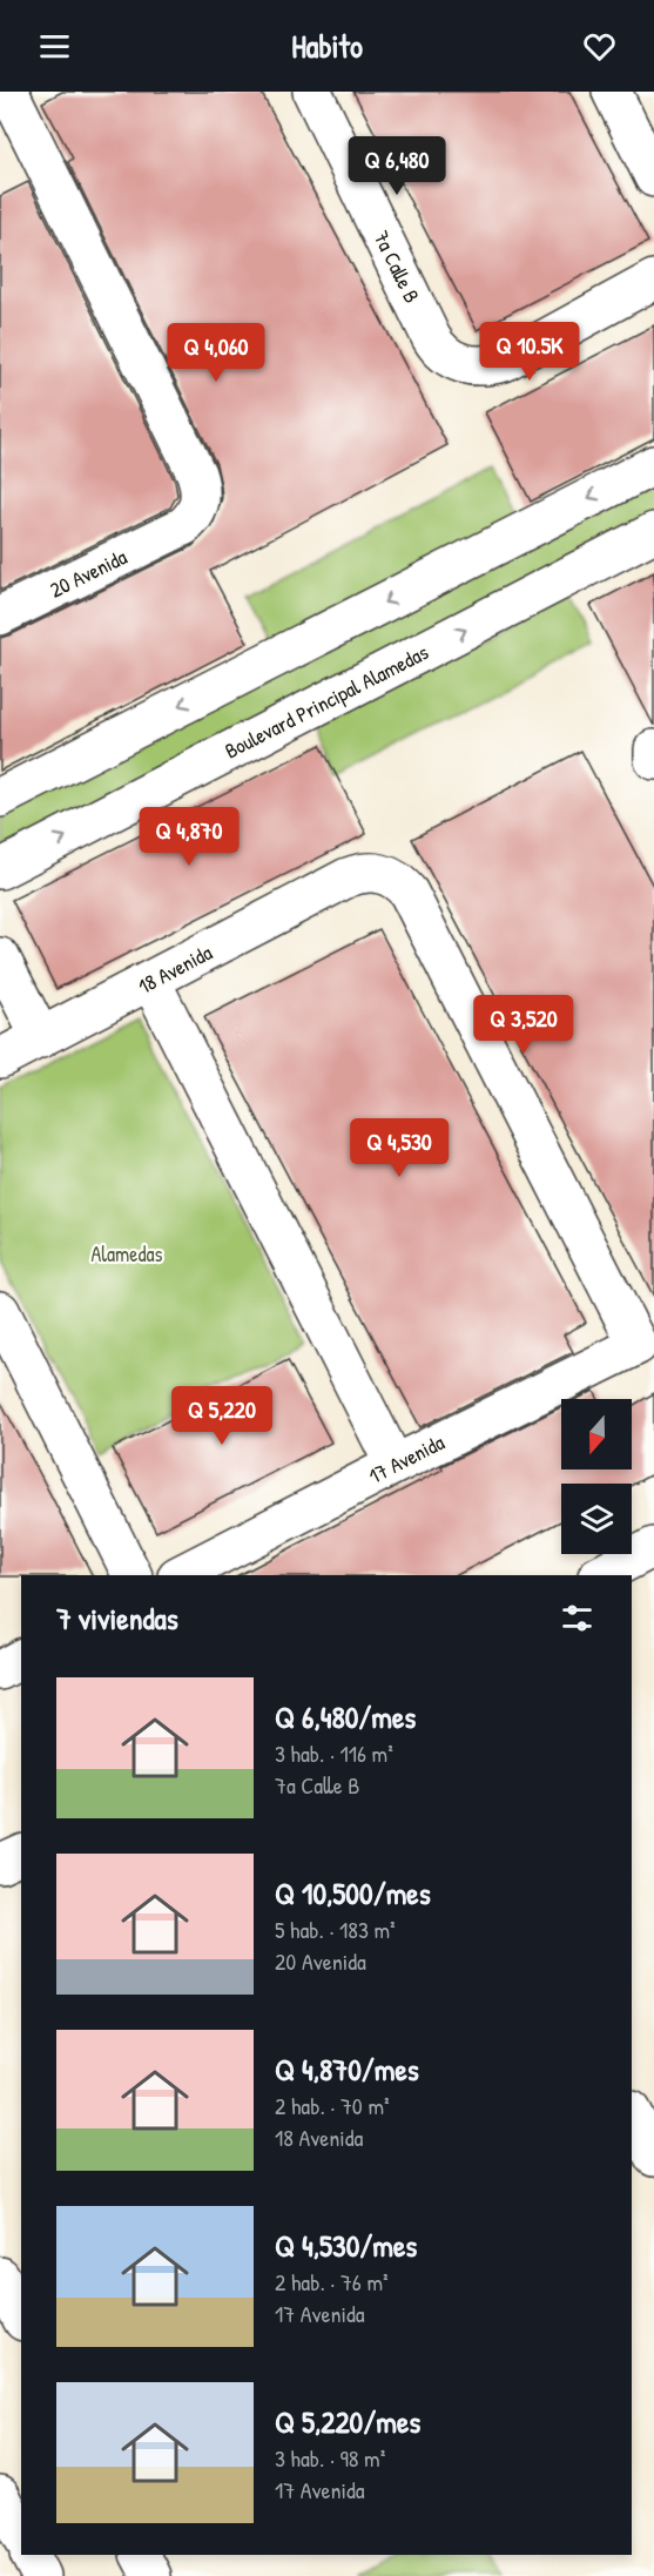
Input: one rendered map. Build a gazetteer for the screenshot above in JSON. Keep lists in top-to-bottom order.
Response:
{
  "streets": {
    "street": [
      "7a Calle B",
      "20 Avenida",
      "Boulevard Principal Alamedas",
      "18 Avenida",
      "17 Avenida"
    ]
  },
  "crossings": [
    ["18 Avenida", "17 Avenida"]
  ],
  "parks": ["Alamedas"],
  "north": "bottom",
  "page": {
    "header": "Habito",
    "price": [
      "Q 6,480",
      "Q 10.5K",
      "Q 4,060",
      "Q 4,870",
      "Q 3,520",
      "Q 4,530",
      "Q 5,220"
    ],
    "heading": "7 viviendas",
    "list": [
      {
        "name": "Q 6,480/mes",
        "note": "3 hab. · 116 m² · 7a Calle B"
      },
      {
        "name": "Q 10,500/mes",
        "note": "5 hab. · 183 m² · 20 Avenida"
      },
      {
        "name": "Q 4,870/mes",
        "note": "2 hab. · 70 m² · 18 Avenida"
      },
      {
        "name": "Q 4,530/mes",
        "note": "2 hab. · 76 m² · 17 Avenida"
      },
      {
        "name": "Q 5,220/mes",
        "note": "3 hab. · 98 m² · 17 Avenida"
      }
    ]
  }
}
